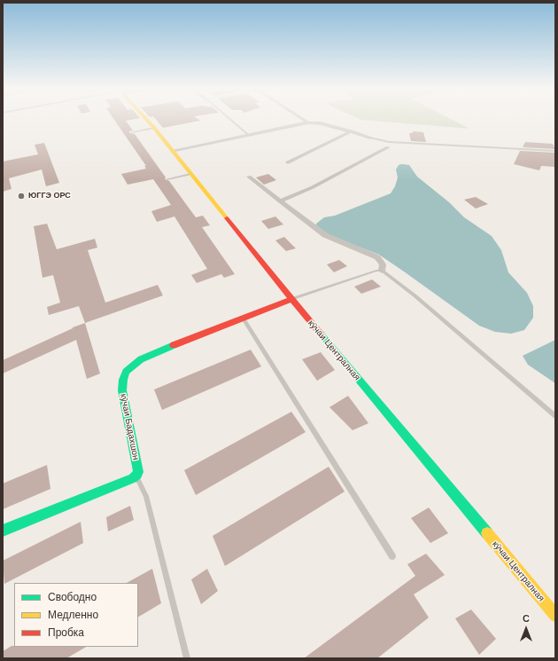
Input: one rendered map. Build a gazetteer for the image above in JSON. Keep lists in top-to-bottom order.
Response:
{
  "streets": {
    "street": ["кӯчаи Централная", "кӯчаи Бадахшон"]
  },
  "crossings": [
    ["кӯчаи Централная", "кӯчаи Бадахшон"]
  ],
  "places": ["ЮГГЭ ОРС"],
  "legend": ["Свободно", "Медленно", "Пробка"],
  "north": "top"
}
